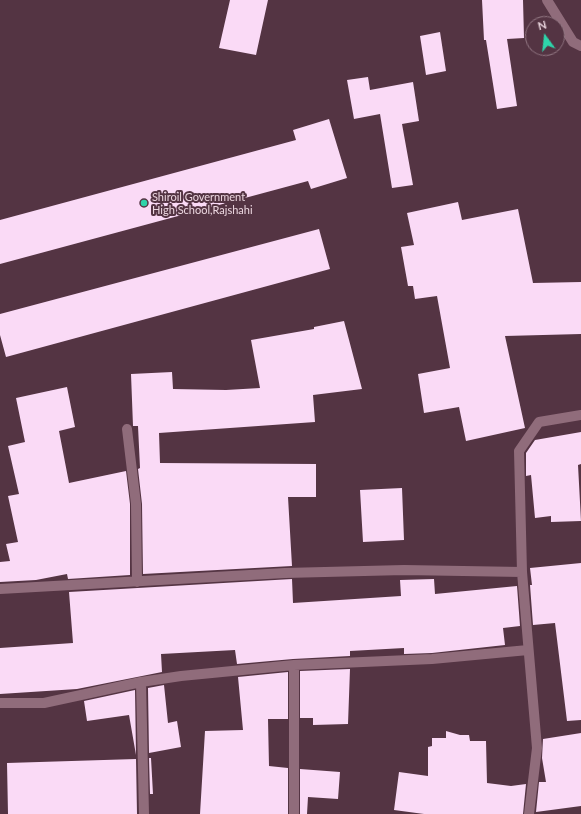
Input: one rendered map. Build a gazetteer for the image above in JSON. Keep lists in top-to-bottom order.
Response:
{
  "places": ["Shiroil Government High School,Rajshahi"],
  "north": "top"
}
